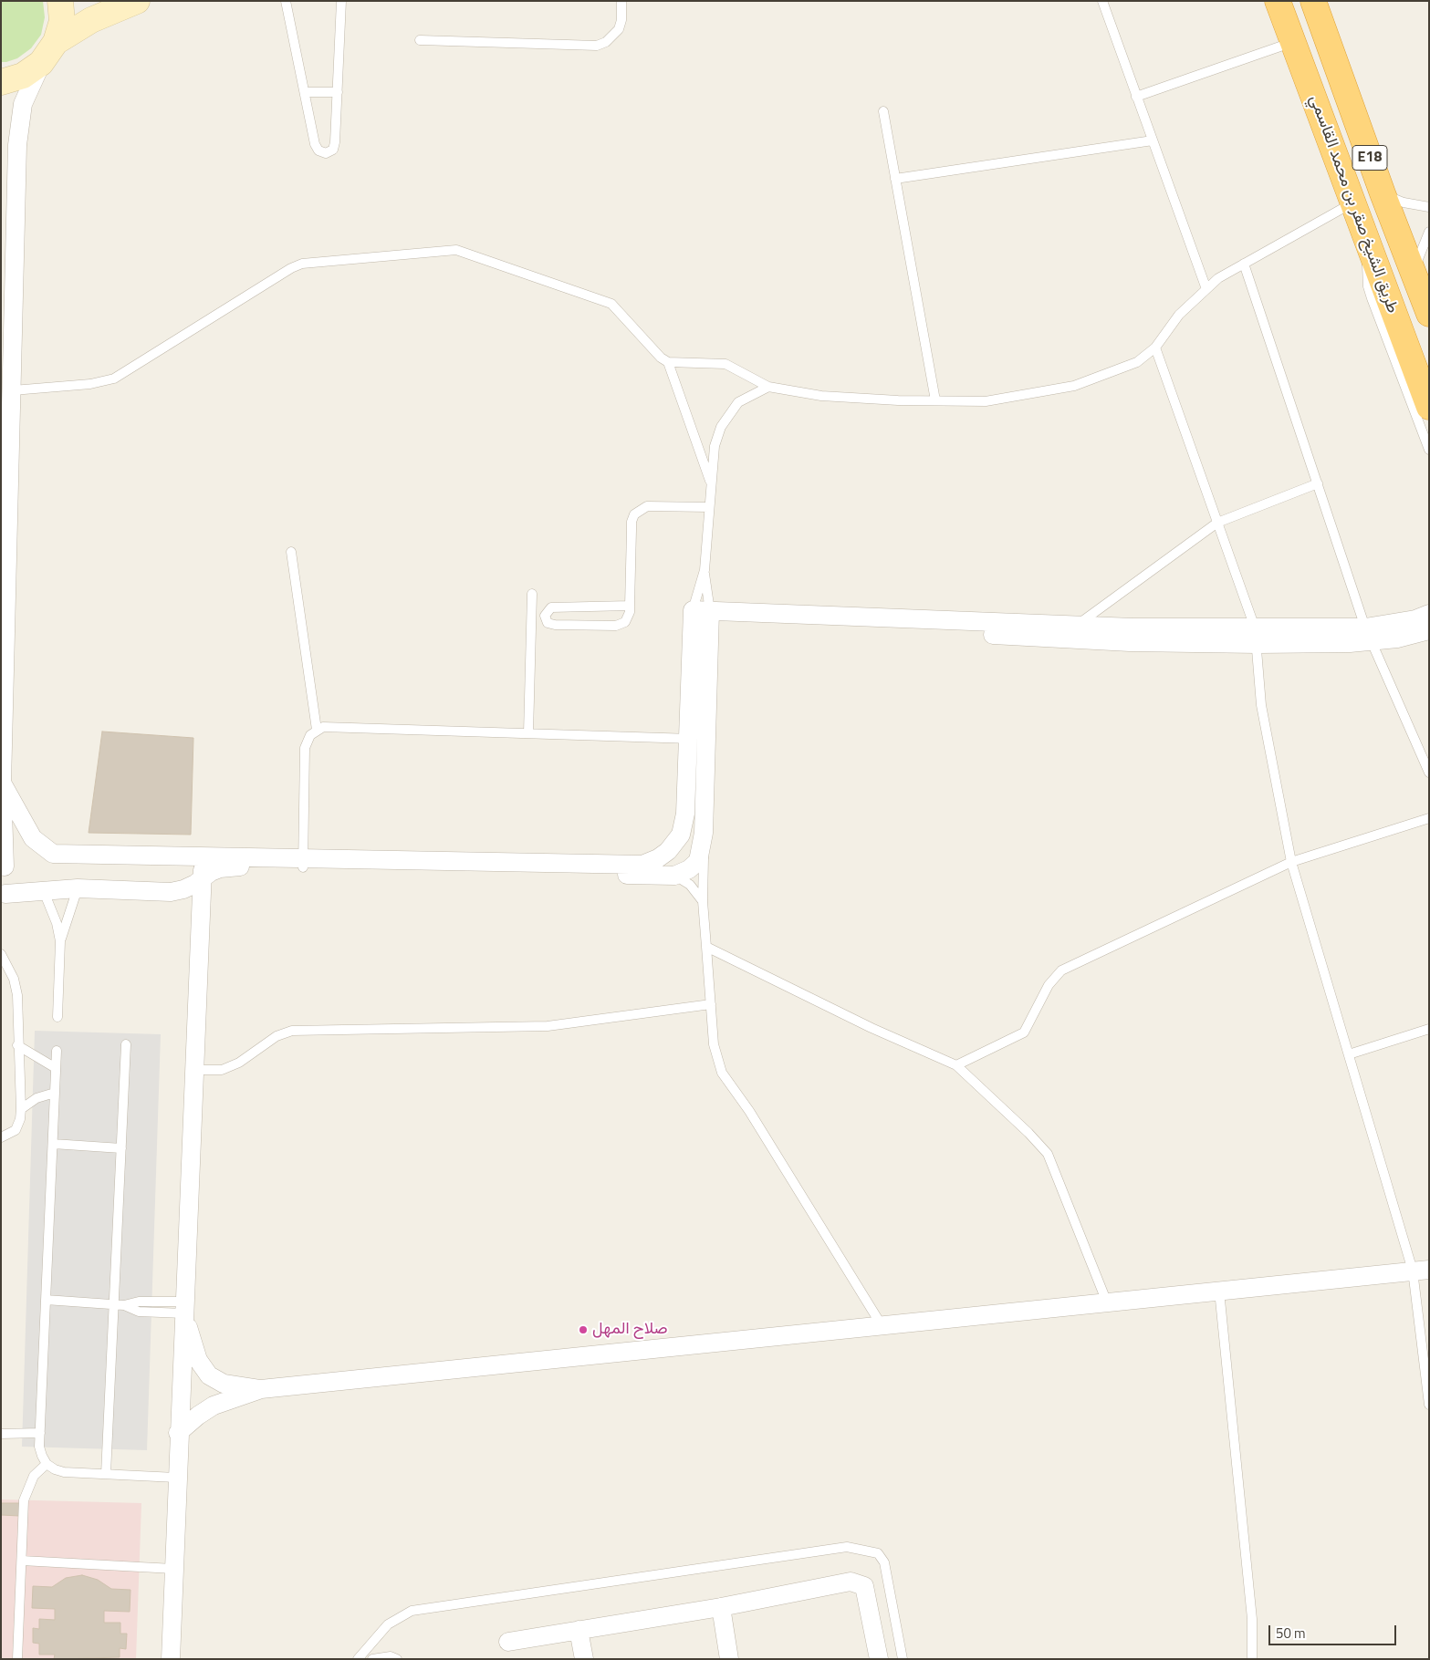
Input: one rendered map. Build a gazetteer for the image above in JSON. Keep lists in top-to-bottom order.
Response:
{
  "streets": {
    "highway": ["E18", "طريق الشيخ صقر بن محمد القاسمي"]
  },
  "places": ["صلاح المهل"],
  "scale_bar": "50 m"
}
